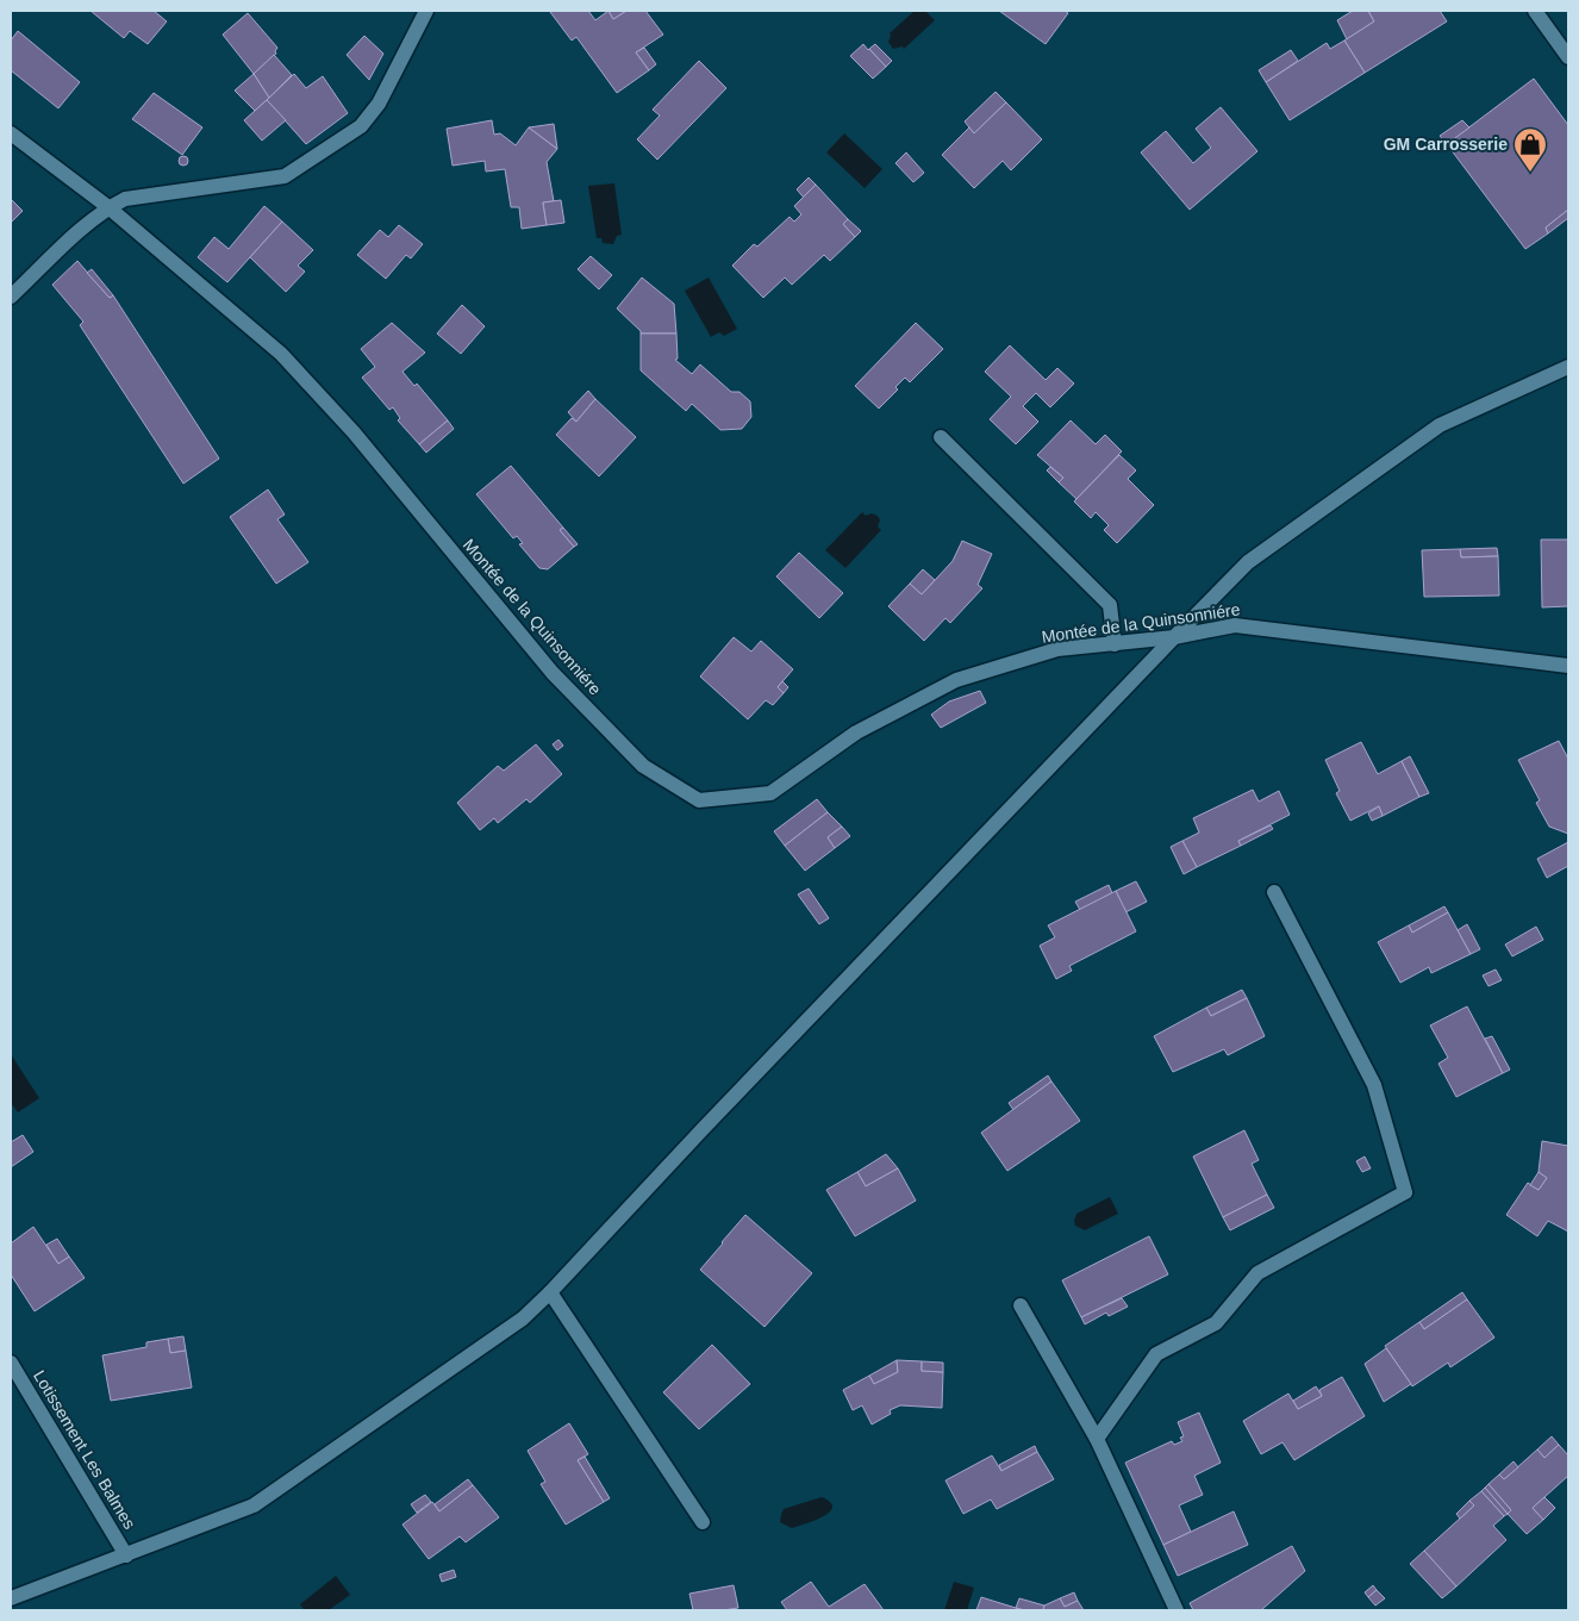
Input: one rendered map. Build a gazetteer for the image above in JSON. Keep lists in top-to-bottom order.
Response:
{
  "streets": {
    "street": ["Montée de la Quinsonniére", "Lotissement Les Balmes"]
  },
  "places": {
    "shop": ["GM Carrosserie"]
  }
}
